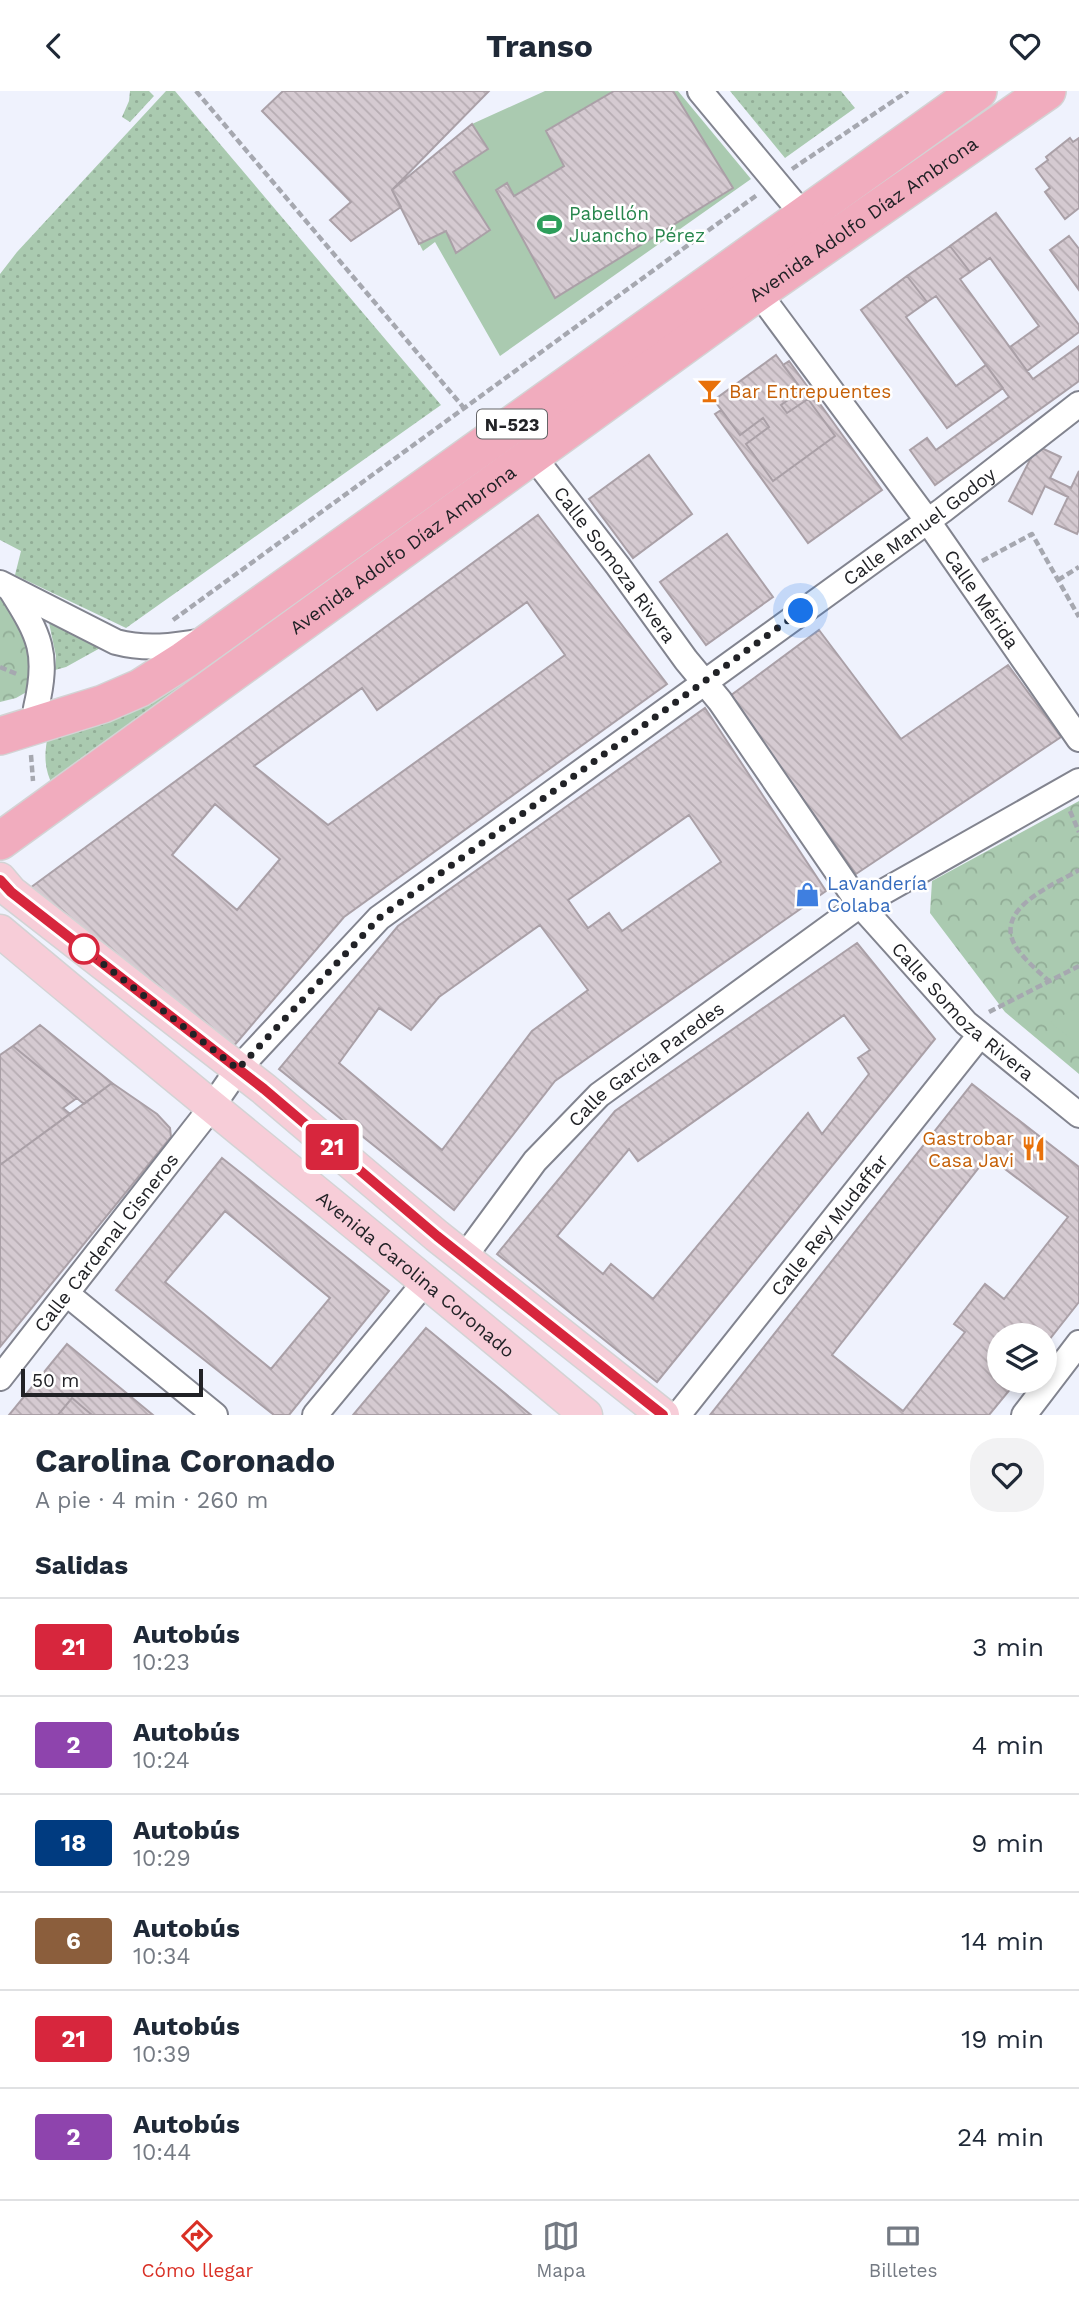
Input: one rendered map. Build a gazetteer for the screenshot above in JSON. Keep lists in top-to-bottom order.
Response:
{
  "streets": {
    "highway": ["Avenida Adolfo Díaz Ambrona", "N-523"],
    "main road": ["Avenida Carolina Coronado"],
    "street": [
      "Calle Manuel Godoy",
      "Calle Somoza Rivera",
      "Calle Mérida",
      "Calle García Paredes",
      "Calle Rey Mudaffar",
      "Calle Cardenal Cisneros"
    ]
  },
  "crossings": [
    ["Avenida Adolfo Díaz Ambrona", "Calle Somoza Rivera"],
    ["Avenida Adolfo Díaz Ambrona", "Calle Mérida"],
    ["Calle Manuel Godoy", "Calle Somoza Rivera"],
    ["Calle Manuel Godoy", "Calle Mérida"],
    ["Calle Somoza Rivera", "Calle García Paredes"],
    ["Calle Somoza Rivera", "Calle Rey Mudaffar"],
    ["Calle Cardenal Cisneros", "Avenida Carolina Coronado"]
  ],
  "places": {
    "sports": ["Pabellón Juancho Pérez"],
    "bar": ["Bar Entrepuentes"],
    "shop": ["Lavandería Colaba"],
    "restaurant": ["Gastrobar Casa Javi"]
  },
  "lines": ["bus line 21"],
  "scale_bar": "50 m",
  "page": {
    "header": "Transo",
    "on_map": "21",
    "scale": "50 m",
    "heading": [
      ["Carolina Coronado", "A pie · 4 min · 260 m"],
      "Salidas"
    ],
    "list": [
      {
        "mark": "21",
        "name": "Autobús",
        "note": "10:23",
        "value": "3 min"
      },
      {
        "mark": "2",
        "name": "Autobús",
        "note": "10:24",
        "value": "4 min"
      },
      {
        "mark": "18",
        "name": "Autobús",
        "note": "10:29",
        "value": "9 min"
      },
      {
        "mark": "6",
        "name": "Autobús",
        "note": "10:34",
        "value": "14 min"
      },
      {
        "mark": "21",
        "name": "Autobús",
        "note": "10:39",
        "value": "19 min"
      },
      {
        "mark": "2",
        "name": "Autobús",
        "note": "10:44",
        "value": "24 min"
      }
    ],
    "tabs": ["Cómo llegar", "Mapa", "Billetes"]
  }
}
